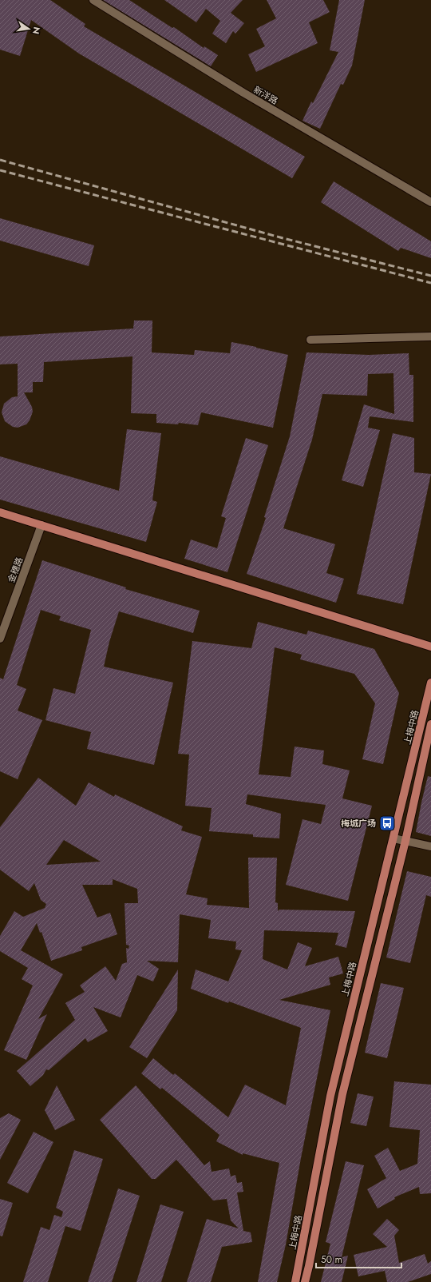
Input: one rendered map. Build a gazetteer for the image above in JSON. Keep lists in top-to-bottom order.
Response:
{
  "streets": {
    "main road": ["上梅中路"],
    "street": ["新洋路", "金穗路"]
  },
  "places": {
    "bus stop": ["梅城广场"]
  },
  "scale_bar": "50 m",
  "north": "right"
}
